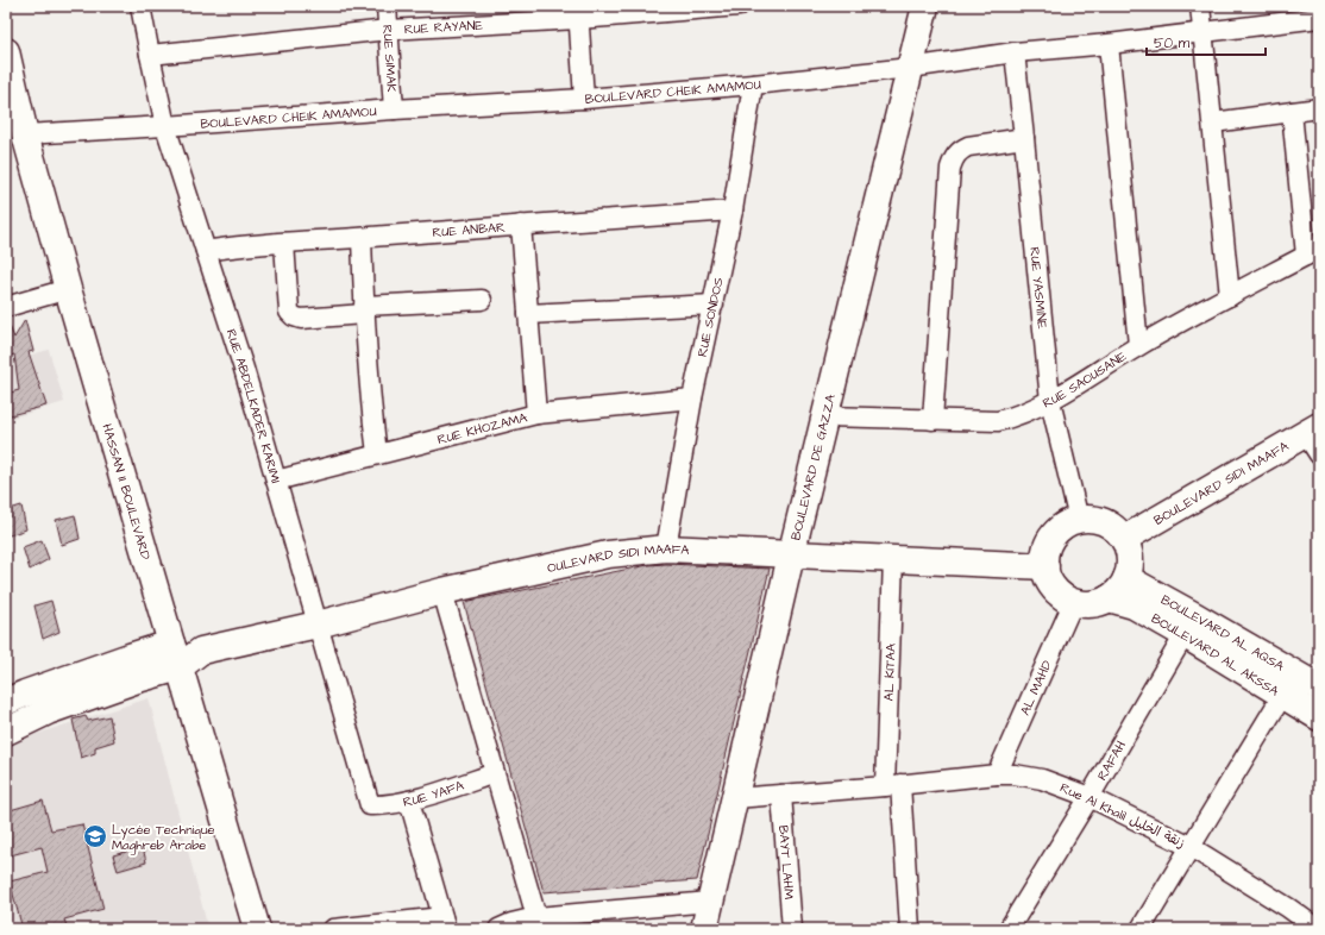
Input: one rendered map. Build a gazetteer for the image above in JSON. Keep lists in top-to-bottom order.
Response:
{
  "streets": {
    "main road": [
      "BOULEVARD DE GAZZA",
      "BOULEVARD SIDI MAAFA",
      "HASSAN II BOULEVARD",
      "OULEVARD SIDI MAAFA",
      "BOULEVARD AL AQSA",
      "BOULEVARD AL AKSSA"
    ],
    "street": [
      "RUE RAYANE",
      "RUE SIMAK",
      "BOULEVARD CHEIK AMAMOU",
      "RUE ANBAR",
      "RUE YASMINE",
      "RUE SONDOS",
      "RUE SAOUSANE",
      "RUE ABDELKADER KARIMI",
      "RUE KHOZAMA",
      "AL KITAA",
      "AL MAHD",
      "RAFAH",
      "RUE YAFA",
      "Rue Al Khalil زنقة الخليل",
      "BAYT LAHM"
    ]
  },
  "crossings": [
    ["RUE RAYANE", "RUE SIMAK"],
    ["RUE RAYANE", "RUE ABDELKADER KARIMI"],
    ["RUE SIMAK", "BOULEVARD CHEIK AMAMOU"],
    ["BOULEVARD CHEIK AMAMOU", "RUE YASMINE"],
    ["BOULEVARD CHEIK AMAMOU", "RUE SONDOS"],
    ["BOULEVARD CHEIK AMAMOU", "RUE ABDELKADER KARIMI"],
    ["BOULEVARD CHEIK AMAMOU", "BOULEVARD DE GAZZA"],
    ["BOULEVARD CHEIK AMAMOU", "HASSAN II BOULEVARD"],
    ["RUE ANBAR", "RUE SONDOS"],
    ["RUE ANBAR", "RUE ABDELKADER KARIMI"],
    ["RUE YASMINE", "RUE SAOUSANE"],
    ["RUE YASMINE", "BOULEVARD SIDI MAAFA"],
    ["RUE YASMINE", "OULEVARD SIDI MAAFA"],
    ["RUE YASMINE", "BOULEVARD AL AQSA"],
    ["RUE YASMINE", "BOULEVARD AL AKSSA"],
    ["RUE YASMINE", "AL MAHD"],
    ["RUE SONDOS", "RUE KHOZAMA"],
    ["RUE SONDOS", "OULEVARD SIDI MAAFA"],
    ["RUE SAOUSANE", "BOULEVARD DE GAZZA"],
    ["RUE ABDELKADER KARIMI", "RUE KHOZAMA"],
    ["RUE ABDELKADER KARIMI", "OULEVARD SIDI MAAFA"],
    ["RUE ABDELKADER KARIMI", "RUE YAFA"],
    ["BOULEVARD DE GAZZA", "OULEVARD SIDI MAAFA"],
    ["BOULEVARD DE GAZZA", "Rue Al Khalil زنقة الخليل"],
    ["BOULEVARD SIDI MAAFA", "OULEVARD SIDI MAAFA"],
    ["BOULEVARD SIDI MAAFA", "BOULEVARD AL AQSA"],
    ["BOULEVARD SIDI MAAFA", "BOULEVARD AL AKSSA"],
    ["BOULEVARD SIDI MAAFA", "AL MAHD"],
    ["OULEVARD SIDI MAAFA", "BOULEVARD AL AQSA"],
    ["OULEVARD SIDI MAAFA", "BOULEVARD AL AKSSA"],
    ["OULEVARD SIDI MAAFA", "AL KITAA"],
    ["OULEVARD SIDI MAAFA", "AL MAHD"],
    ["BOULEVARD AL AQSA", "BOULEVARD AL AKSSA"],
    ["BOULEVARD AL AQSA", "AL MAHD"],
    ["BOULEVARD AL AQSA", "RAFAH"],
    ["BOULEVARD AL AKSSA", "AL MAHD"],
    ["BOULEVARD AL AKSSA", "RAFAH"],
    ["AL KITAA", "Rue Al Khalil زنقة الخليل"],
    ["AL MAHD", "Rue Al Khalil زنقة الخليل"],
    ["RAFAH", "Rue Al Khalil زنقة الخليل"],
    ["Rue Al Khalil زنقة الخليل", "BAYT LAHM"]
  ],
  "places": {
    "school or university": ["Lycée Technique Maghreb Arabe"]
  },
  "scale_bar": "50 m"
}
